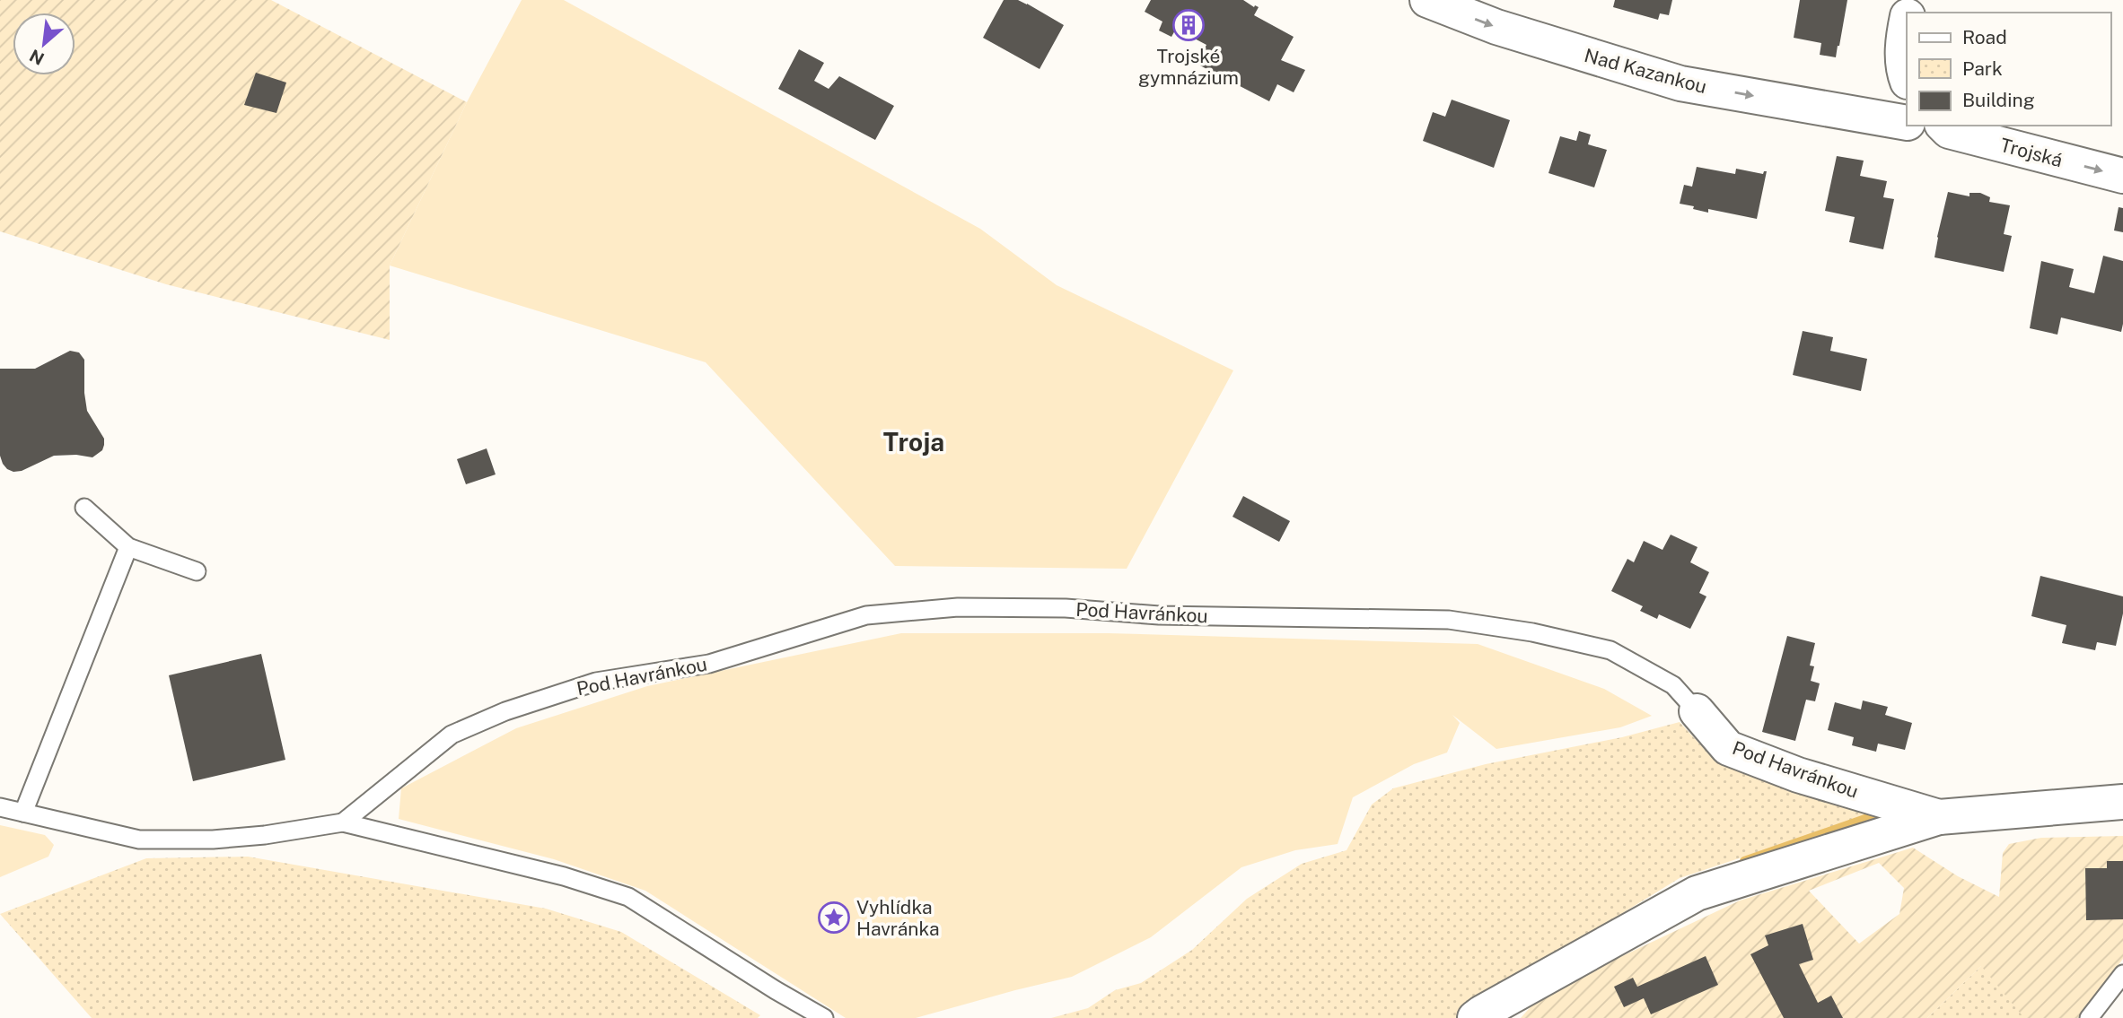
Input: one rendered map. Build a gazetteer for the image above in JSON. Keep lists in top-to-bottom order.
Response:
{
  "streets": {
    "street": ["Nad Kazankou", "Trojská", "Pod Havránkou"]
  },
  "crossings": [
    ["Nad Kazankou", "Trojská"]
  ],
  "one_way": ["Nad Kazankou", "Trojská"],
  "districts": ["Troja"],
  "places": {
    "building": ["Trojské gymnázium"],
    "place": ["Vyhlídka Havránka"]
  },
  "legend": ["Road", "Park", "Building"],
  "north": "bottom left"
}
